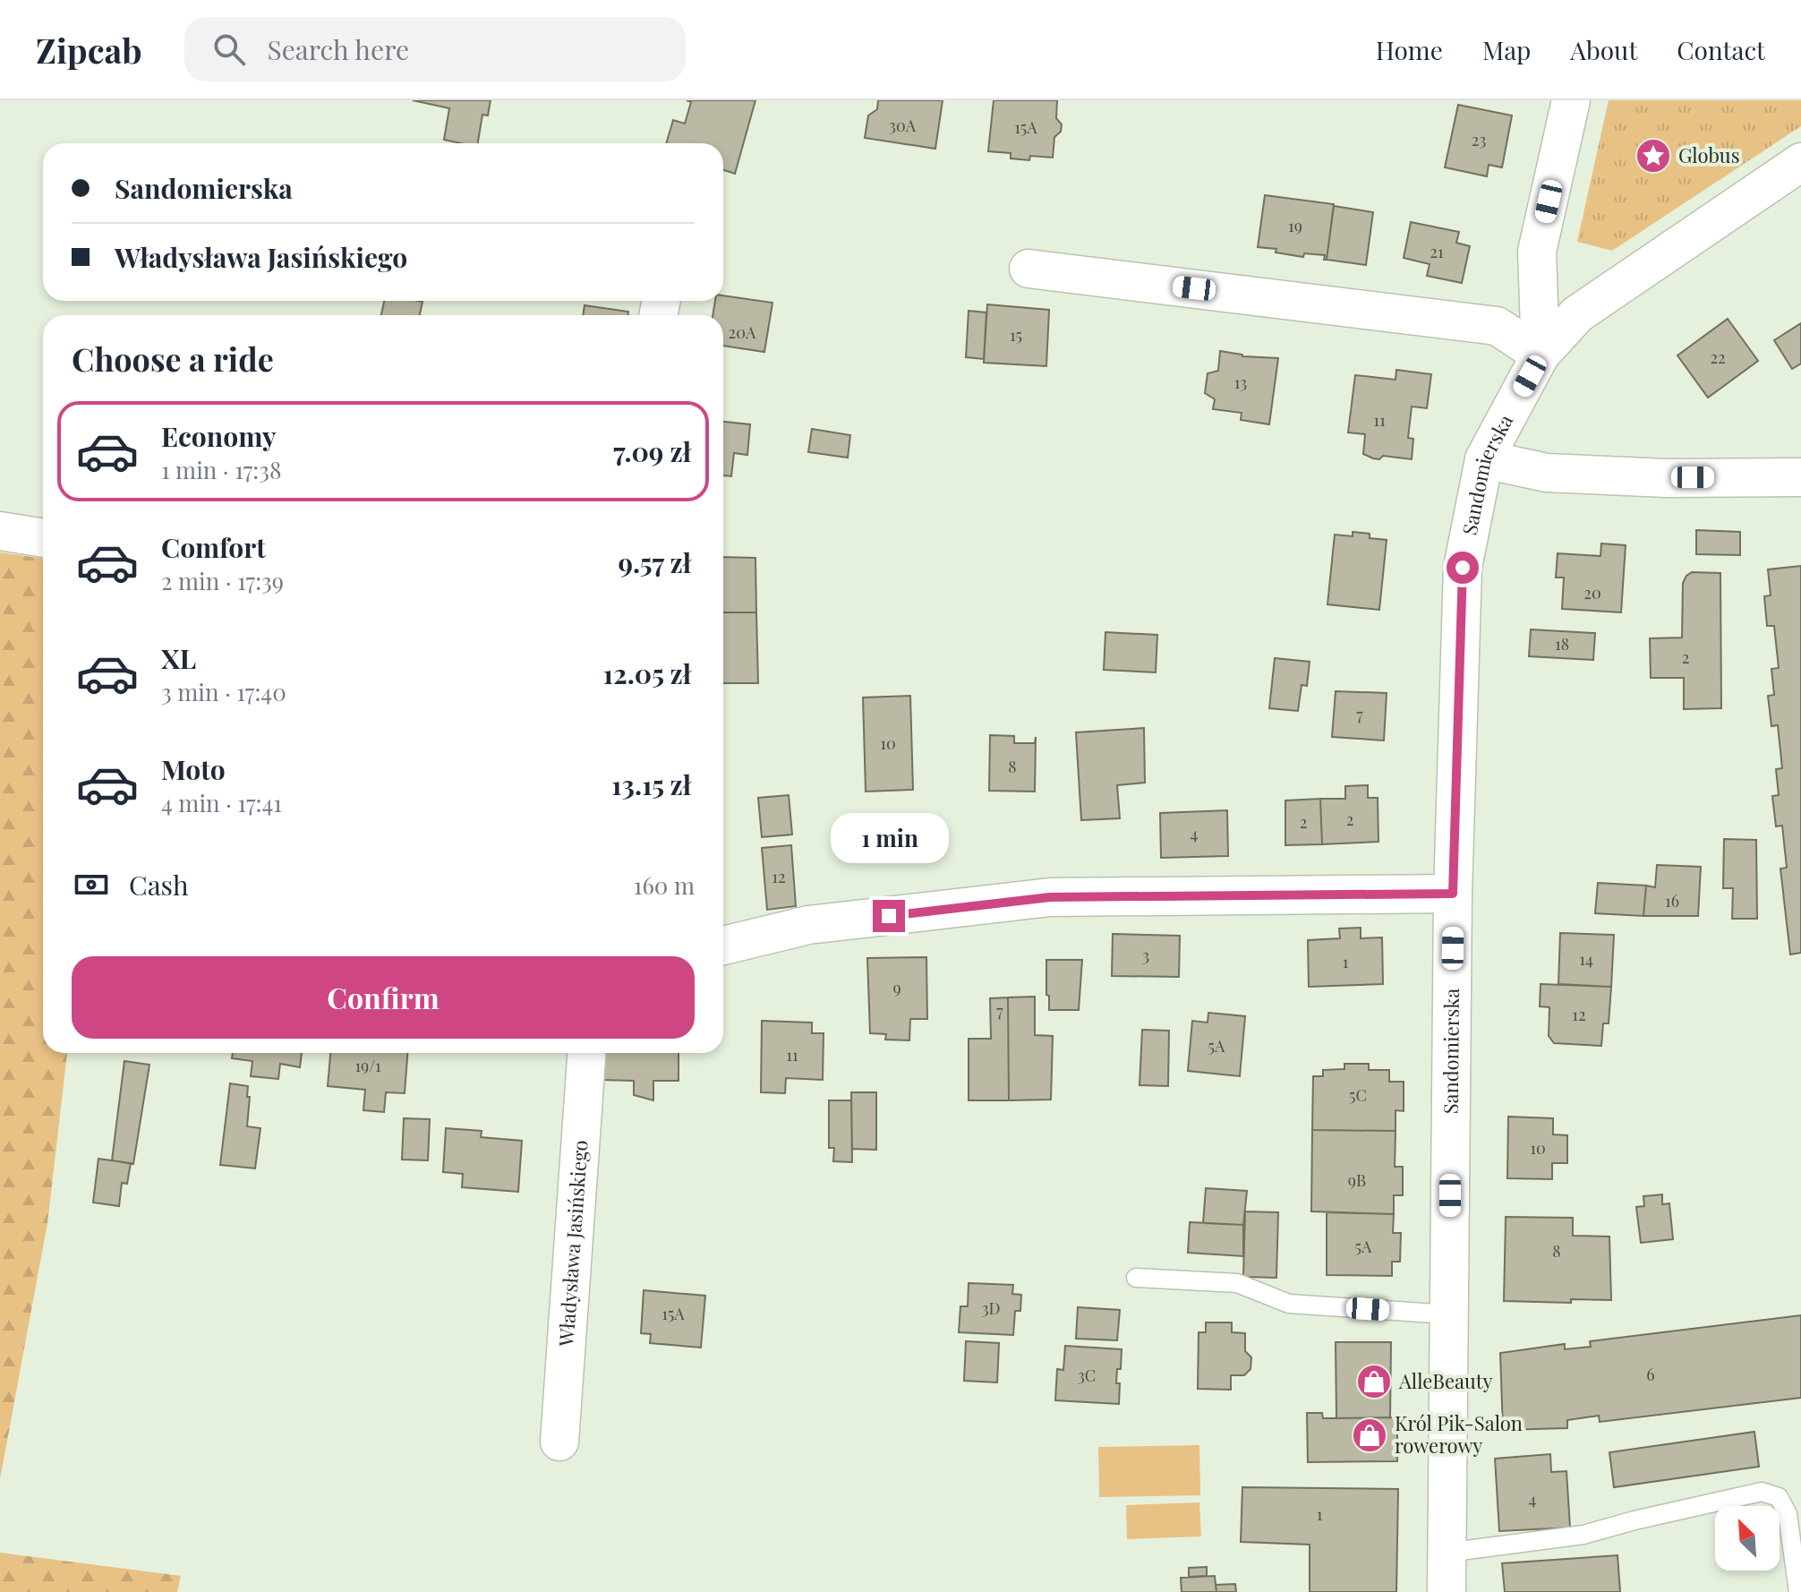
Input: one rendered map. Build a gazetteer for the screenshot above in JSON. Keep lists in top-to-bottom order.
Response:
{
  "streets": {
    "street": ["Sandomierska", "Władysława Jasińskiego"]
  },
  "places": {
    "place": ["Globus"],
    "shop": ["AlleBeauty", "Król Pik-Salon rowerowy"]
  },
  "house_numbers": [
    "30A",
    "15A",
    "23",
    "19",
    "21",
    "20A",
    "15",
    "22",
    "13",
    "11",
    "20",
    "18",
    "2",
    "7",
    "10",
    "8",
    "2",
    "2",
    "4",
    "12",
    "16",
    "3",
    "14",
    "1",
    "9",
    "7",
    "12",
    "5A",
    "11",
    "19/1",
    "5C",
    "10",
    "9B",
    "5A",
    "8",
    "3D",
    "15A",
    "6",
    "3C",
    "4",
    "1"
  ],
  "north": "top left",
  "page": {
    "header": "Zipcab",
    "search": "Search here",
    "nav": [
      "Home",
      "Map",
      "About",
      "Contact"
    ],
    "banner": ["Sandomierska", "Władysława Jasińskiego"],
    "heading": "Choose a ride",
    "list": [
      {
        "name": "Economy",
        "note": "1 min · 17:38",
        "value": "7.09 zł"
      },
      {
        "name": "Comfort",
        "note": "2 min · 17:39",
        "value": "9.57 zł"
      },
      {
        "name": "XL",
        "note": "3 min · 17:40",
        "value": "12.05 zł"
      },
      {
        "name": "Moto",
        "note": "4 min · 17:41",
        "value": "13.15 zł"
      }
    ],
    "bubble": "1 min",
    "pay": ["Cash", "160 m"],
    "buttons": "Confirm"
  }
}
